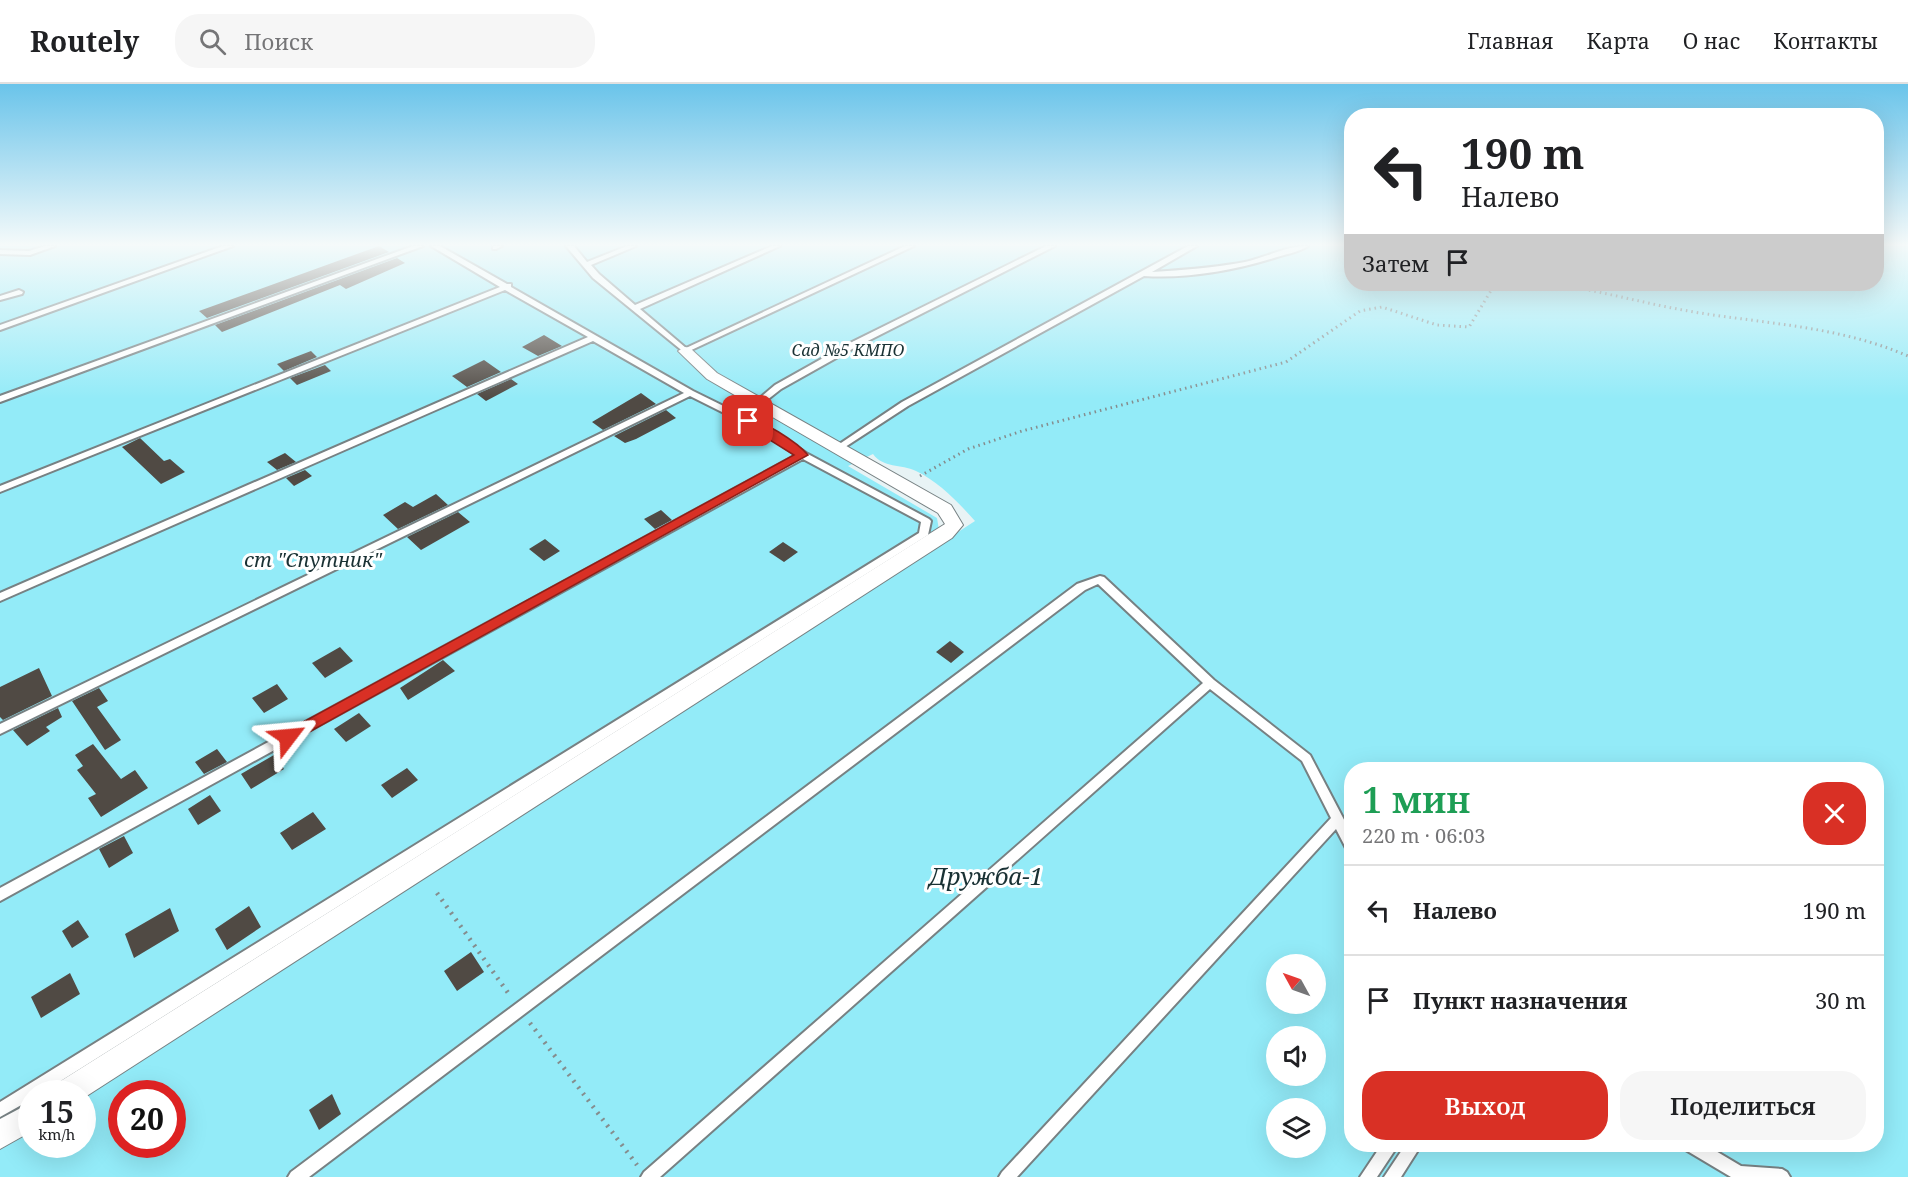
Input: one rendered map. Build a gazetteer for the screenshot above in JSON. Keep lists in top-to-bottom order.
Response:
{
  "parks": ["Сад №5 КМПО", "ст \"Спутник\"", "Дружба-1"],
  "north": "top left",
  "page": {
    "header": "Routely",
    "search": "Поиск",
    "nav": [
      "Главная",
      "Карта",
      "О нас",
      "Контакты"
    ],
    "turn": ["190 m", "Налево"],
    "then": "Затем",
    "heading": ["1 мин", "220 m · 06:03"],
    "list": [
      {
        "name": "Налево",
        "value": "190 m"
      },
      {
        "name": "Пункт назначения",
        "value": "30 m"
      }
    ],
    "buttons": ["Выход", "Поделиться"],
    "speed": "15 km/h",
    "limit": "20"
  }
}
